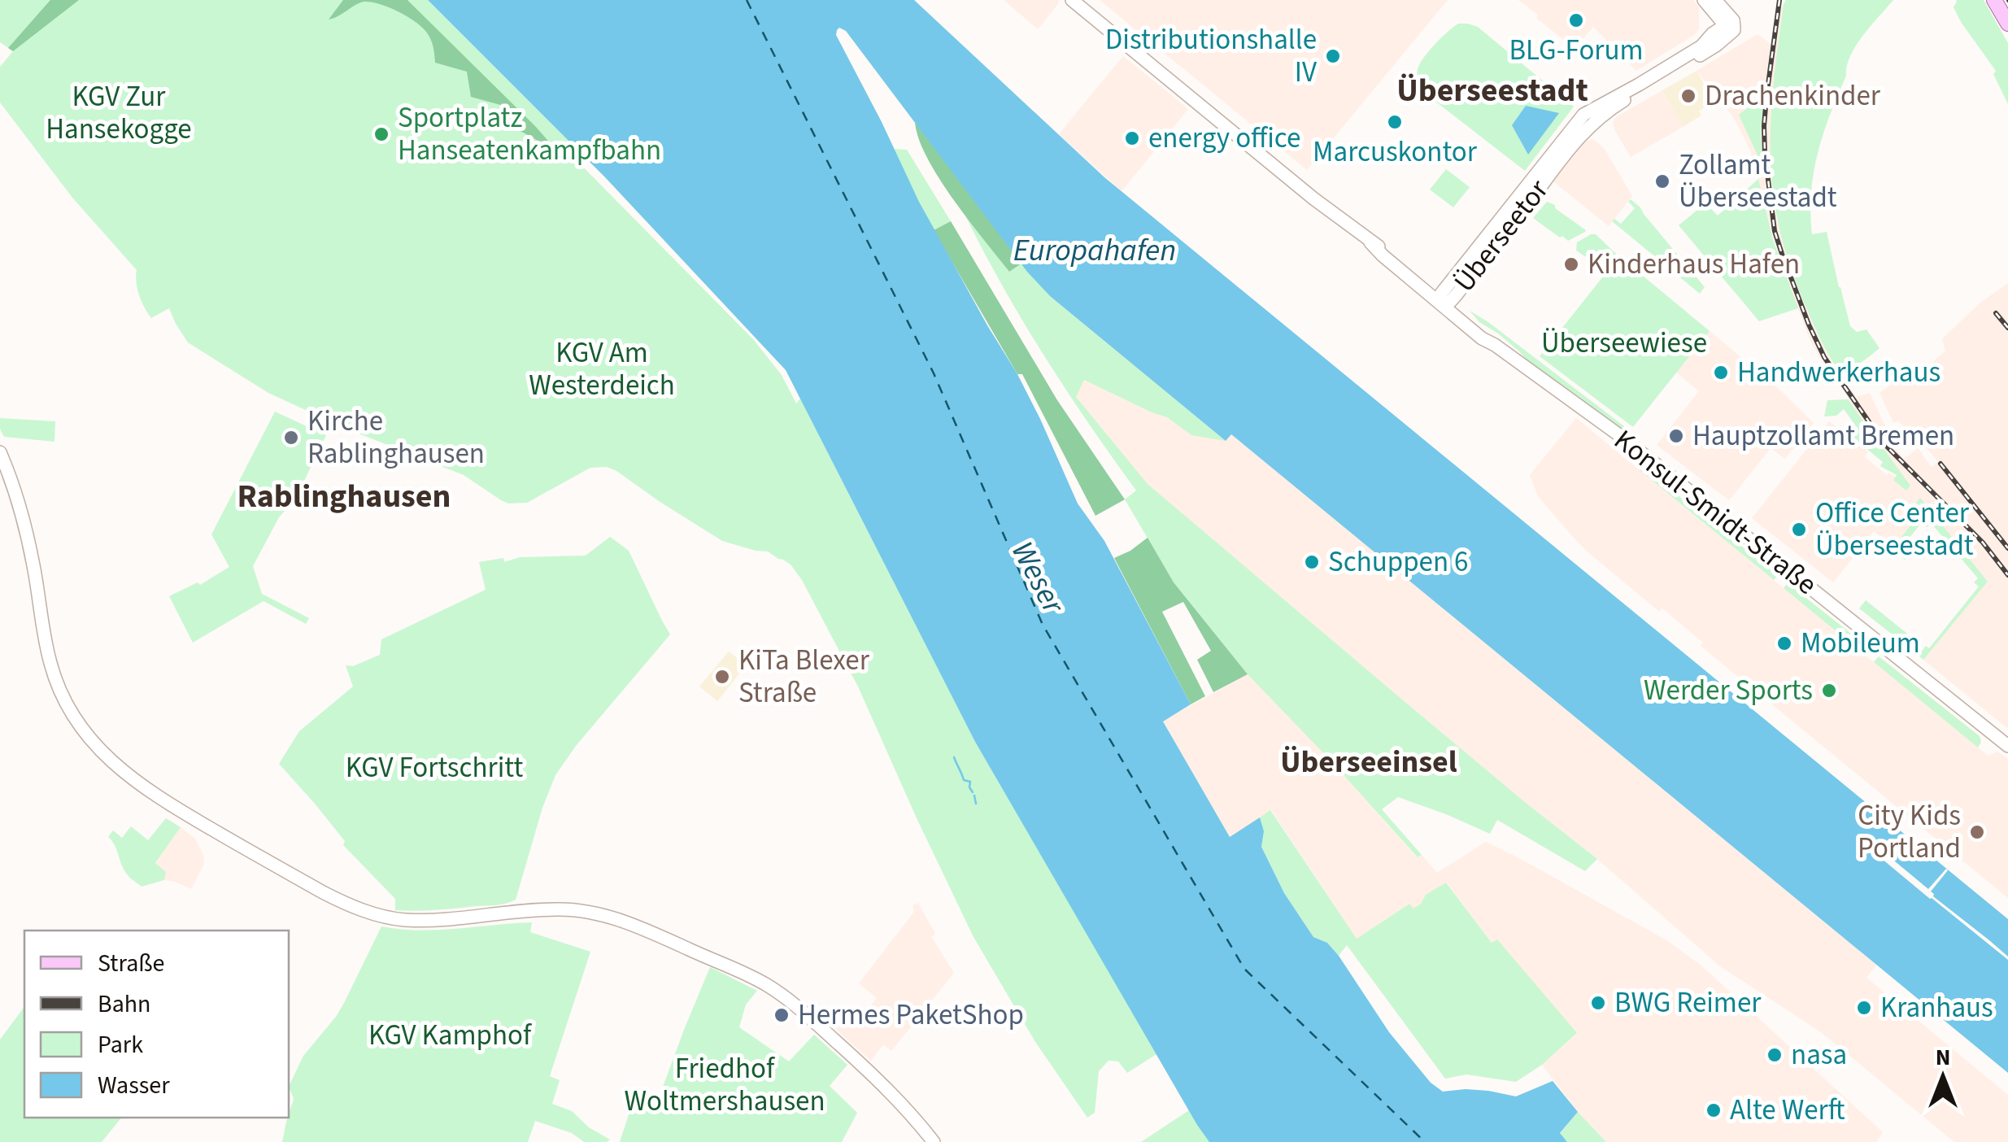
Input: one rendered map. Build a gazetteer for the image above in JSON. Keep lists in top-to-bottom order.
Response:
{
  "streets": {
    "street": ["Überseetor", "Konsul-Smidt-Straße"]
  },
  "crossings": [
    ["Überseetor", "Konsul-Smidt-Straße"]
  ],
  "districts": ["Überseestadt", "Rablinghausen", "Überseeinsel"],
  "water": ["Europahafen", "Weser"],
  "parks": [
    "KGV Zur Hansekogge",
    "Überseewiese",
    "KGV Am Westerdeich",
    "KGV Fortschritt",
    "KGV Kamphof",
    "Friedhof Woltmershausen"
  ],
  "places": [
    "BLG-Forum",
    "Distributionshalle IV",
    "Drachenkinder",
    "Marcuskontor",
    "Sportplatz Hanseatenkampfbahn",
    "energy office",
    "Zollamt Überseestadt",
    "Kinderhaus Hafen",
    "Handwerkerhaus",
    "Hauptzollamt Bremen",
    "Kirche Rablinghausen",
    "Office Center Überseestadt",
    "Schuppen 6",
    "Mobileum",
    "KiTa Blexer Straße",
    "Werder Sports",
    "City Kids Portland",
    "BWG Reimer",
    "Kranhaus",
    "Hermes PaketShop",
    "nasa",
    "Alte Werft"
  ],
  "legend": [
    "Straße",
    "Bahn",
    "Park",
    "Wasser"
  ],
  "north": "top"
}
